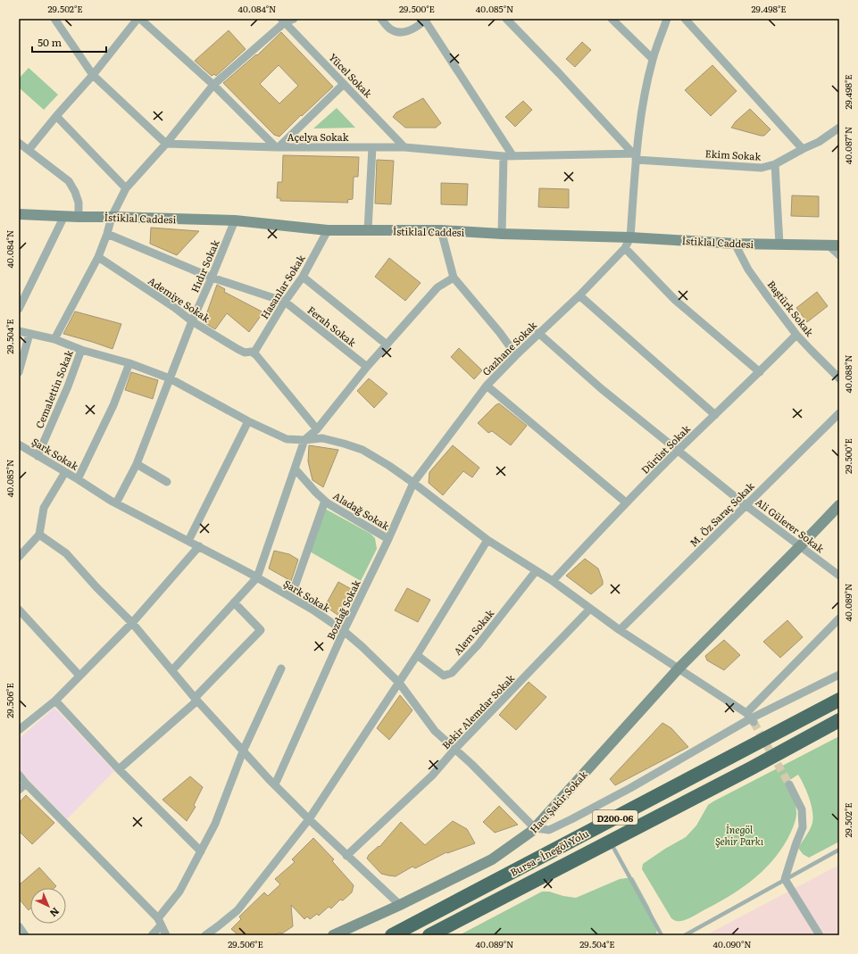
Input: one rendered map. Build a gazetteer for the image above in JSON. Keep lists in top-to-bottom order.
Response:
{
  "streets": {
    "highway": ["D200-06", "Bursa - İnegöl Yolu"],
    "main road": ["İstiklal Caddesi", "Hacı Şakir Sokak"],
    "street": [
      "Yücel Sokak",
      "Açelya Sokak",
      "Ekim Sokak",
      "Hıdır Sokak",
      "Hasanlar Sokak",
      "Ademiye Sokak",
      "Baştürk Sokak",
      "Ferah Sokak",
      "Gazhane Sokak",
      "Cemalettin Sokak",
      "Dürüst Sokak",
      "Şark Sokak",
      "Aladağ Sokak",
      "M. Öz Saraç Sokak",
      "Ali Gülerer Sokak",
      "Bozdağ Sokak",
      "Alem Sokak",
      "Bekir Alemdar Sokak"
    ]
  },
  "crossings": [
    ["Yücel Sokak", "Açelya Sokak"],
    ["Açelya Sokak", "Ekim Sokak"],
    ["İstiklal Caddesi", "Hıdır Sokak"],
    ["İstiklal Caddesi", "Hasanlar Sokak"],
    ["İstiklal Caddesi", "Baştürk Sokak"],
    ["İstiklal Caddesi", "Gazhane Sokak"],
    ["Hıdır Sokak", "Ademiye Sokak"],
    ["Hıdır Sokak", "Ferah Sokak"],
    ["Hıdır Sokak", "Şark Sokak"],
    ["Hasanlar Sokak", "Ademiye Sokak"],
    ["Hasanlar Sokak", "Ferah Sokak"],
    ["Baştürk Sokak", "Dürüst Sokak"],
    ["Gazhane Sokak", "Ali Gülerer Sokak"],
    ["Gazhane Sokak", "Bozdağ Sokak"],
    ["Cemalettin Sokak", "Şark Sokak"],
    ["Dürüst Sokak", "Ali Gülerer Sokak"],
    ["Şark Sokak", "Bozdağ Sokak"],
    ["Şark Sokak", "Bekir Alemdar Sokak"],
    ["Şark Sokak", "Hacı Şakir Sokak"],
    ["Aladağ Sokak", "Bozdağ Sokak"],
    ["M. Öz Saraç Sokak", "Ali Gülerer Sokak"],
    ["Ali Gülerer Sokak", "Hacı Şakir Sokak"]
  ],
  "parks": ["İnegöl Şehir Parkı"],
  "scale_bar": "50 m",
  "north": "bottom right",
  "coordinates": [
    "29.502°E",
    "40.084°N",
    "29.500°E",
    "40.085°N",
    "29.498°E",
    "40.087°N",
    "29.504°E",
    "40.088°N",
    "40.089°N",
    "29.506°E",
    "40.090°N"
  ]
}
